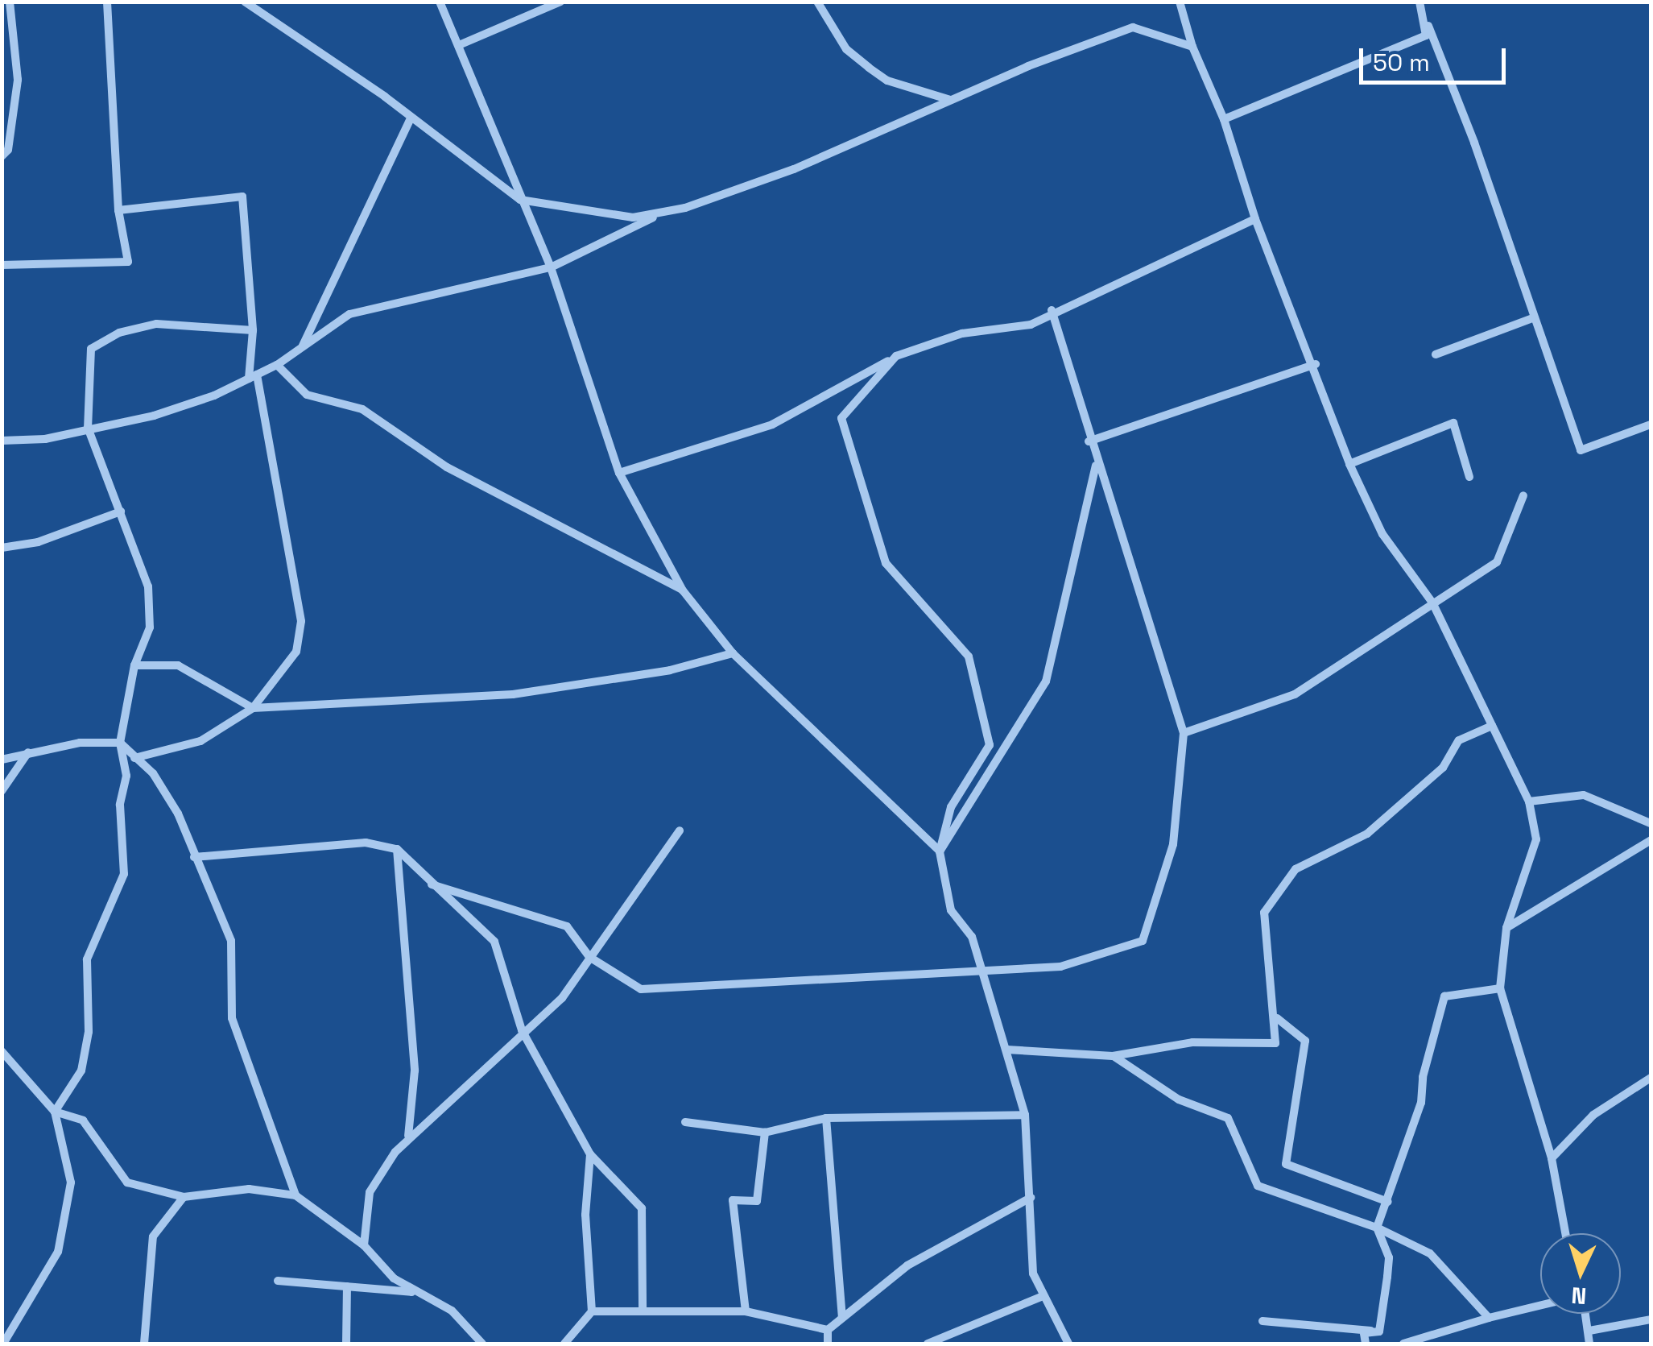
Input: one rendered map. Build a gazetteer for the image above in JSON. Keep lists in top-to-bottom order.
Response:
{
  "scale_bar": "50 m",
  "north": "bottom"
}
